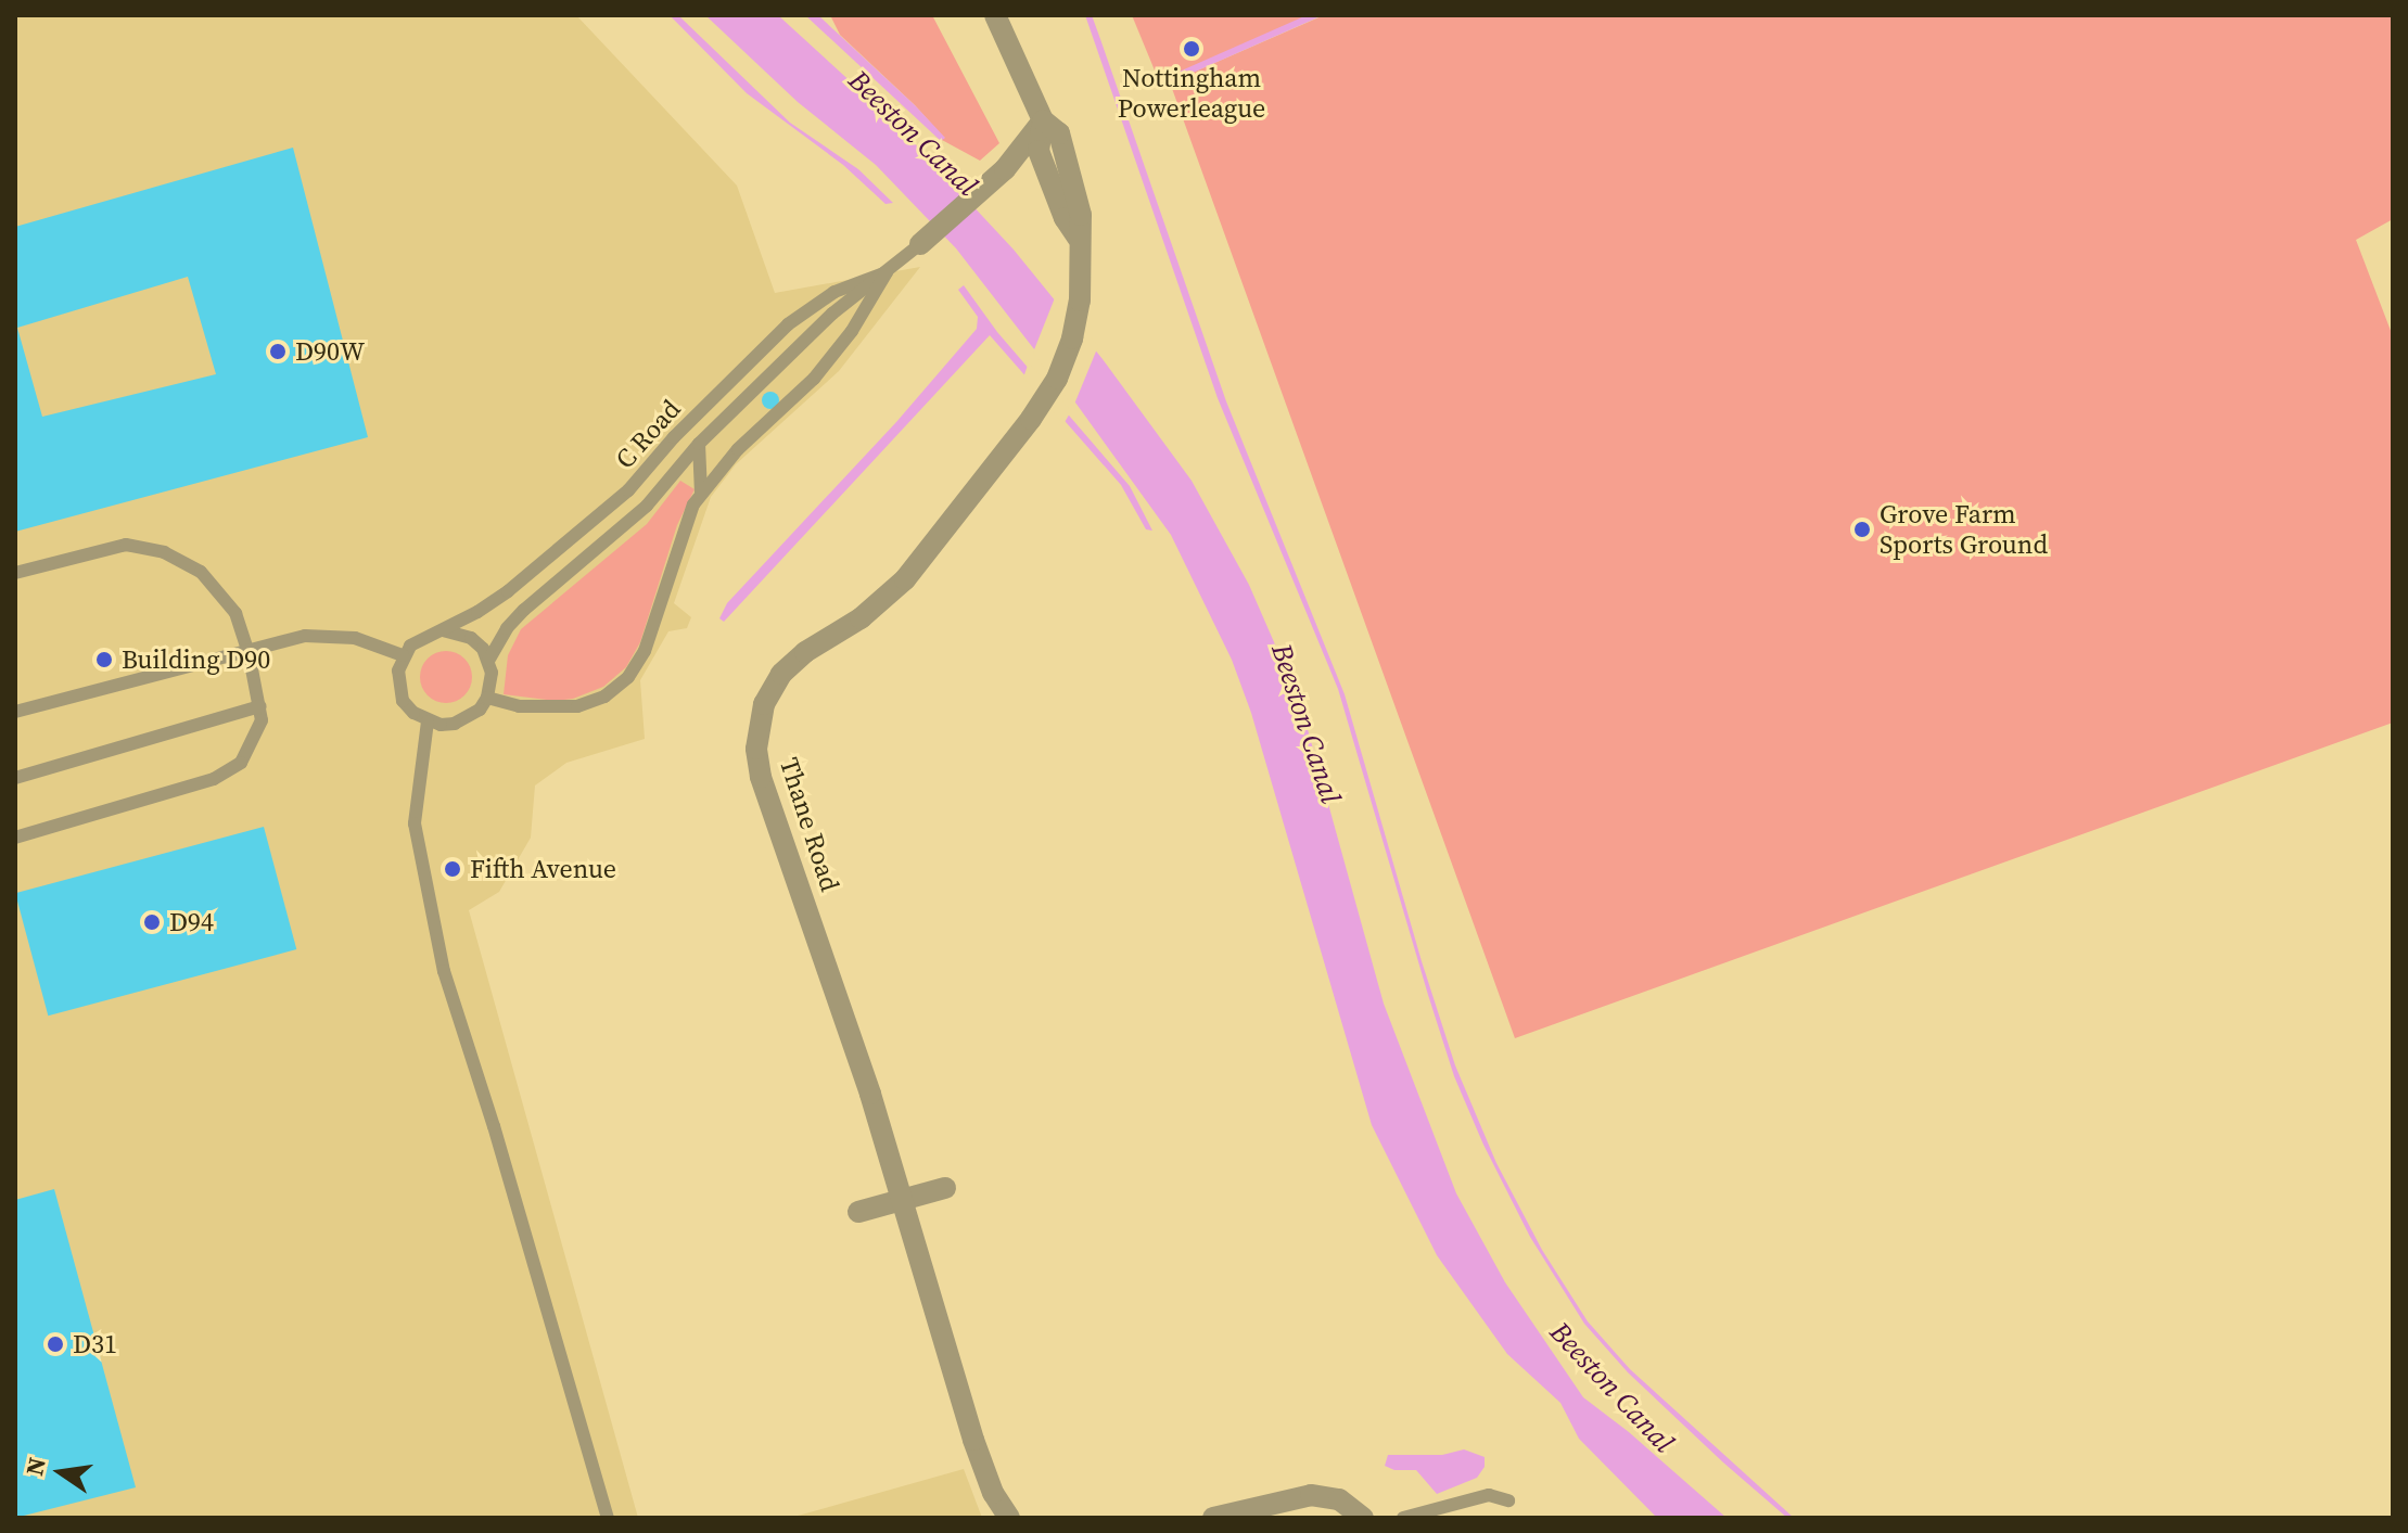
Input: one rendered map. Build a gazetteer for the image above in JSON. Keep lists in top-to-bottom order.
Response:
{
  "streets": {
    "street": ["Thane Road"],
    "lane": ["C Road"]
  },
  "water": ["Beeston Canal"],
  "places": [
    "Nottingham Powerleague",
    "D90W",
    "Grove Farm Sports Ground",
    "Building D90",
    "Fifth Avenue",
    "D94",
    "D31"
  ],
  "north": "left"
}
